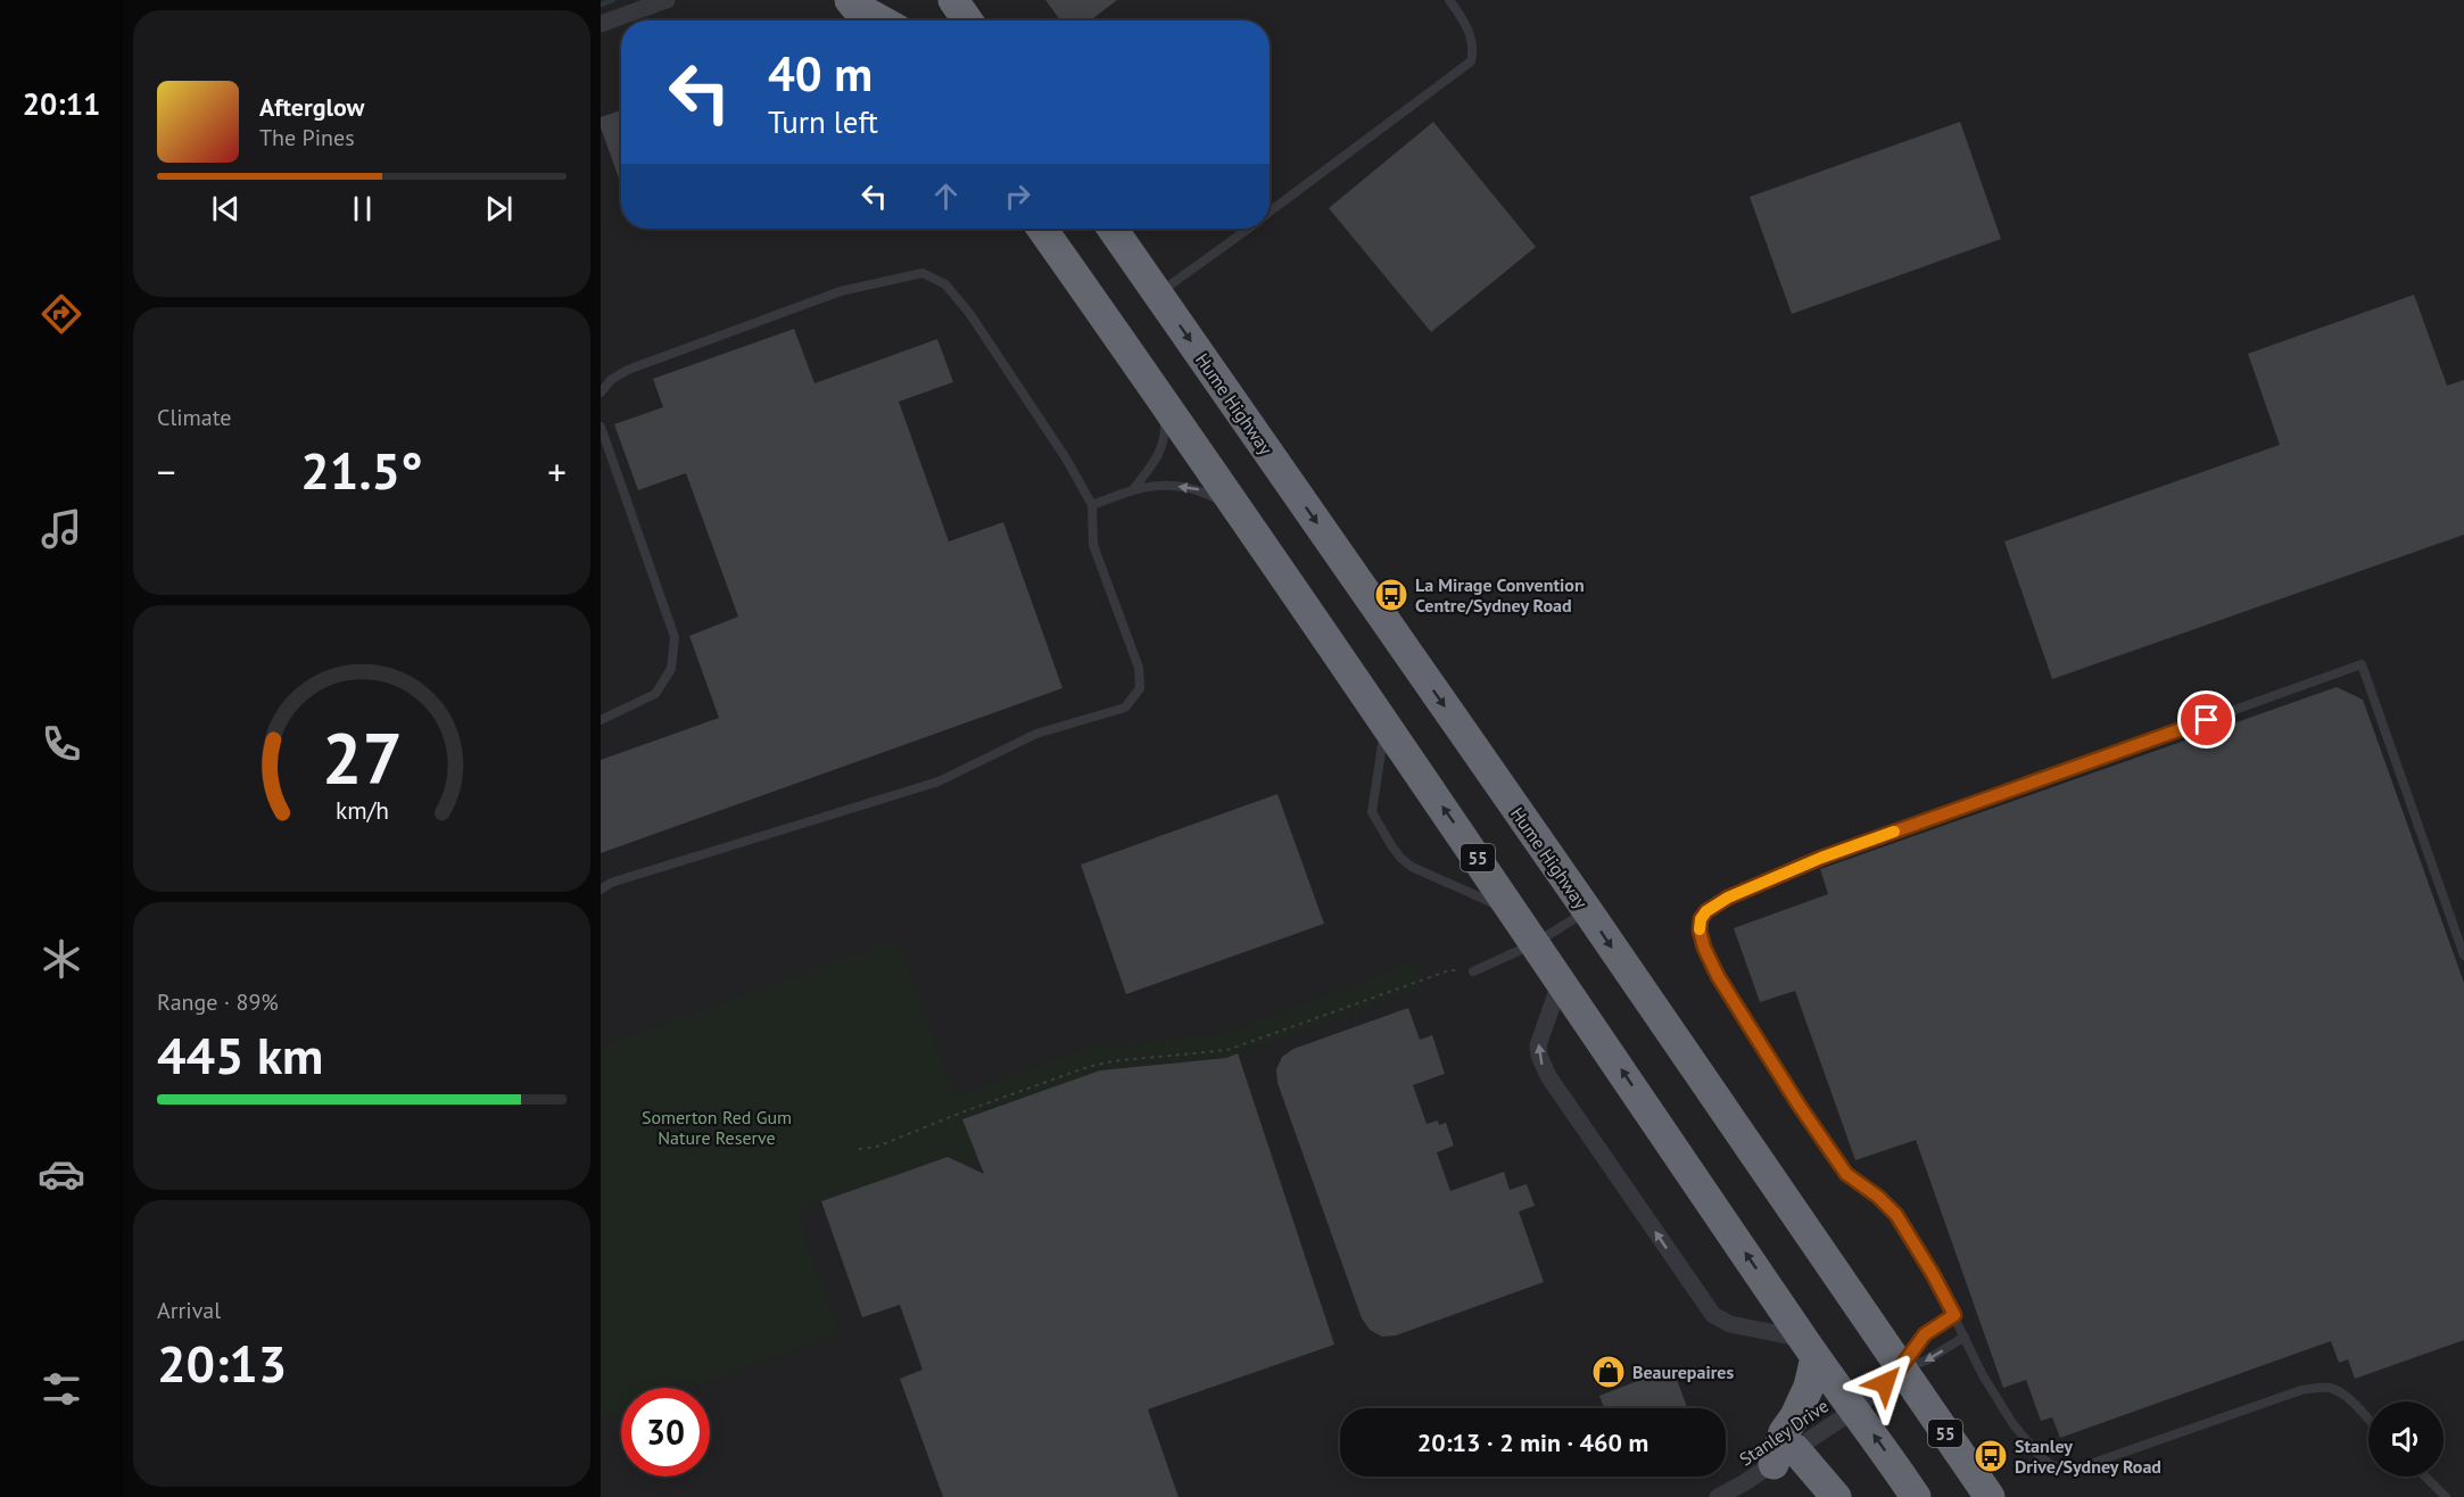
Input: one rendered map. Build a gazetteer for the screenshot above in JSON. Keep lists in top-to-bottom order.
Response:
{
  "streets": {
    "highway": ["Hume Highway", "55"],
    "street": ["Stanley Drive"]
  },
  "crossings": [
    ["Hume Highway", "Stanley Drive"],
    ["55", "Stanley Drive"]
  ],
  "parks": ["Somerton Red Gum Nature Reserve"],
  "places": {
    "bus stop": ["La Mirage Convention Centre/Sydney Road", "Stanley Drive/Sydney Road"],
    "shop": ["Beaurepaires"]
  },
  "page": {
    "tabs": "20:11",
    "turn": ["40 m", "Turn left"],
    "song": ["Afterglow", "The Pines"],
    "tile": [
      "Climate",
      ["Range · 89%", "445 km"],
      ["Arrival", "20:13"]
    ],
    "heat": ["−", "21.5°", "+"],
    "limit": "30",
    "trip": "20:13 · 2 min · 460 m",
    "gauge": ["27", "km/h"]
  }
}
